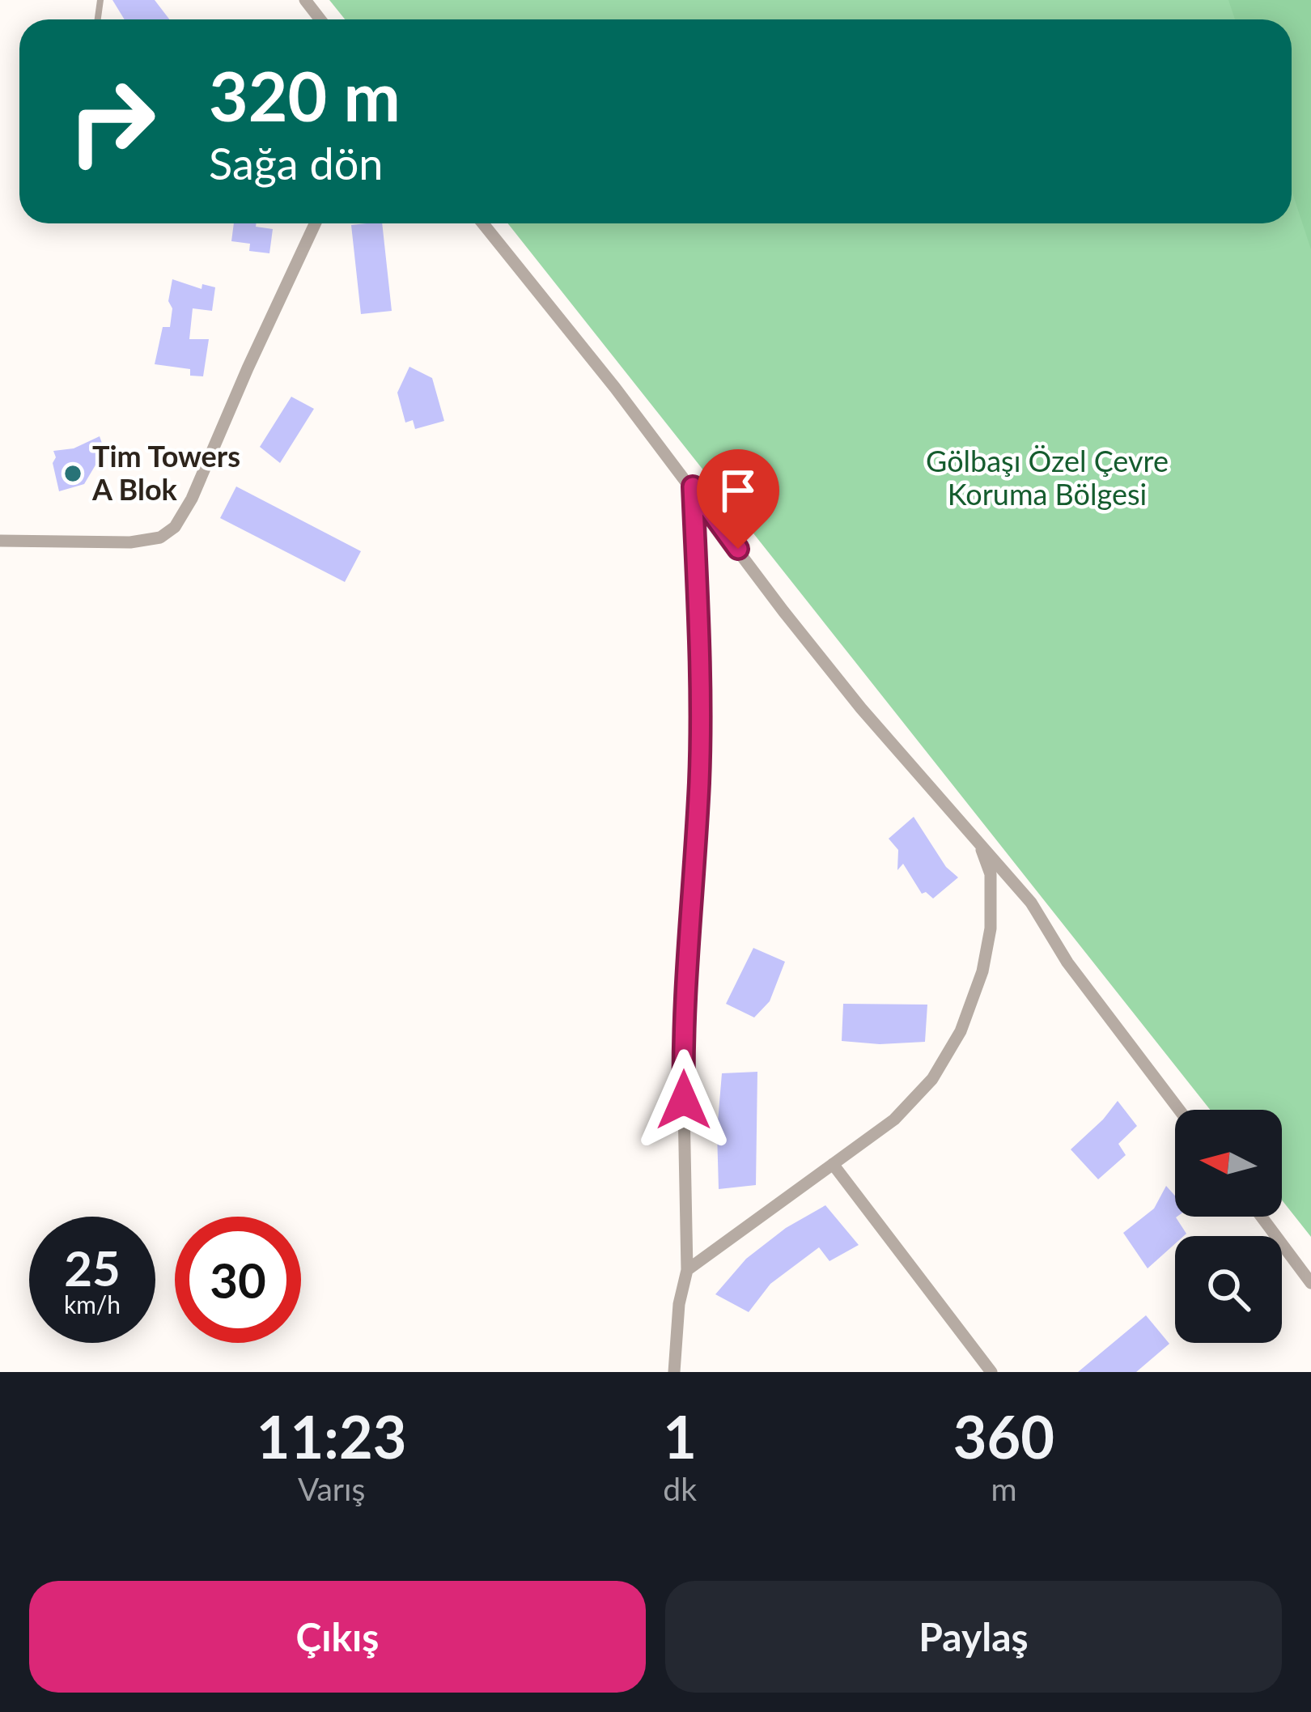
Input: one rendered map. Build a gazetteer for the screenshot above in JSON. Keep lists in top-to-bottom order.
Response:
{
  "parks": ["Gölbaşı Özel Çevre Koruma Bölgesi"],
  "places": ["Tim Towers A Blok"],
  "north": "left",
  "page": {
    "turn": ["320 m", "Sağa dön"],
    "speed": "25 km/h",
    "limit": "30",
    "eta": [
      "11:23",
      "Varış",
      "1",
      "dk",
      "360",
      "m"
    ],
    "buttons": ["Çıkış", "Paylaş"]
  }
}
